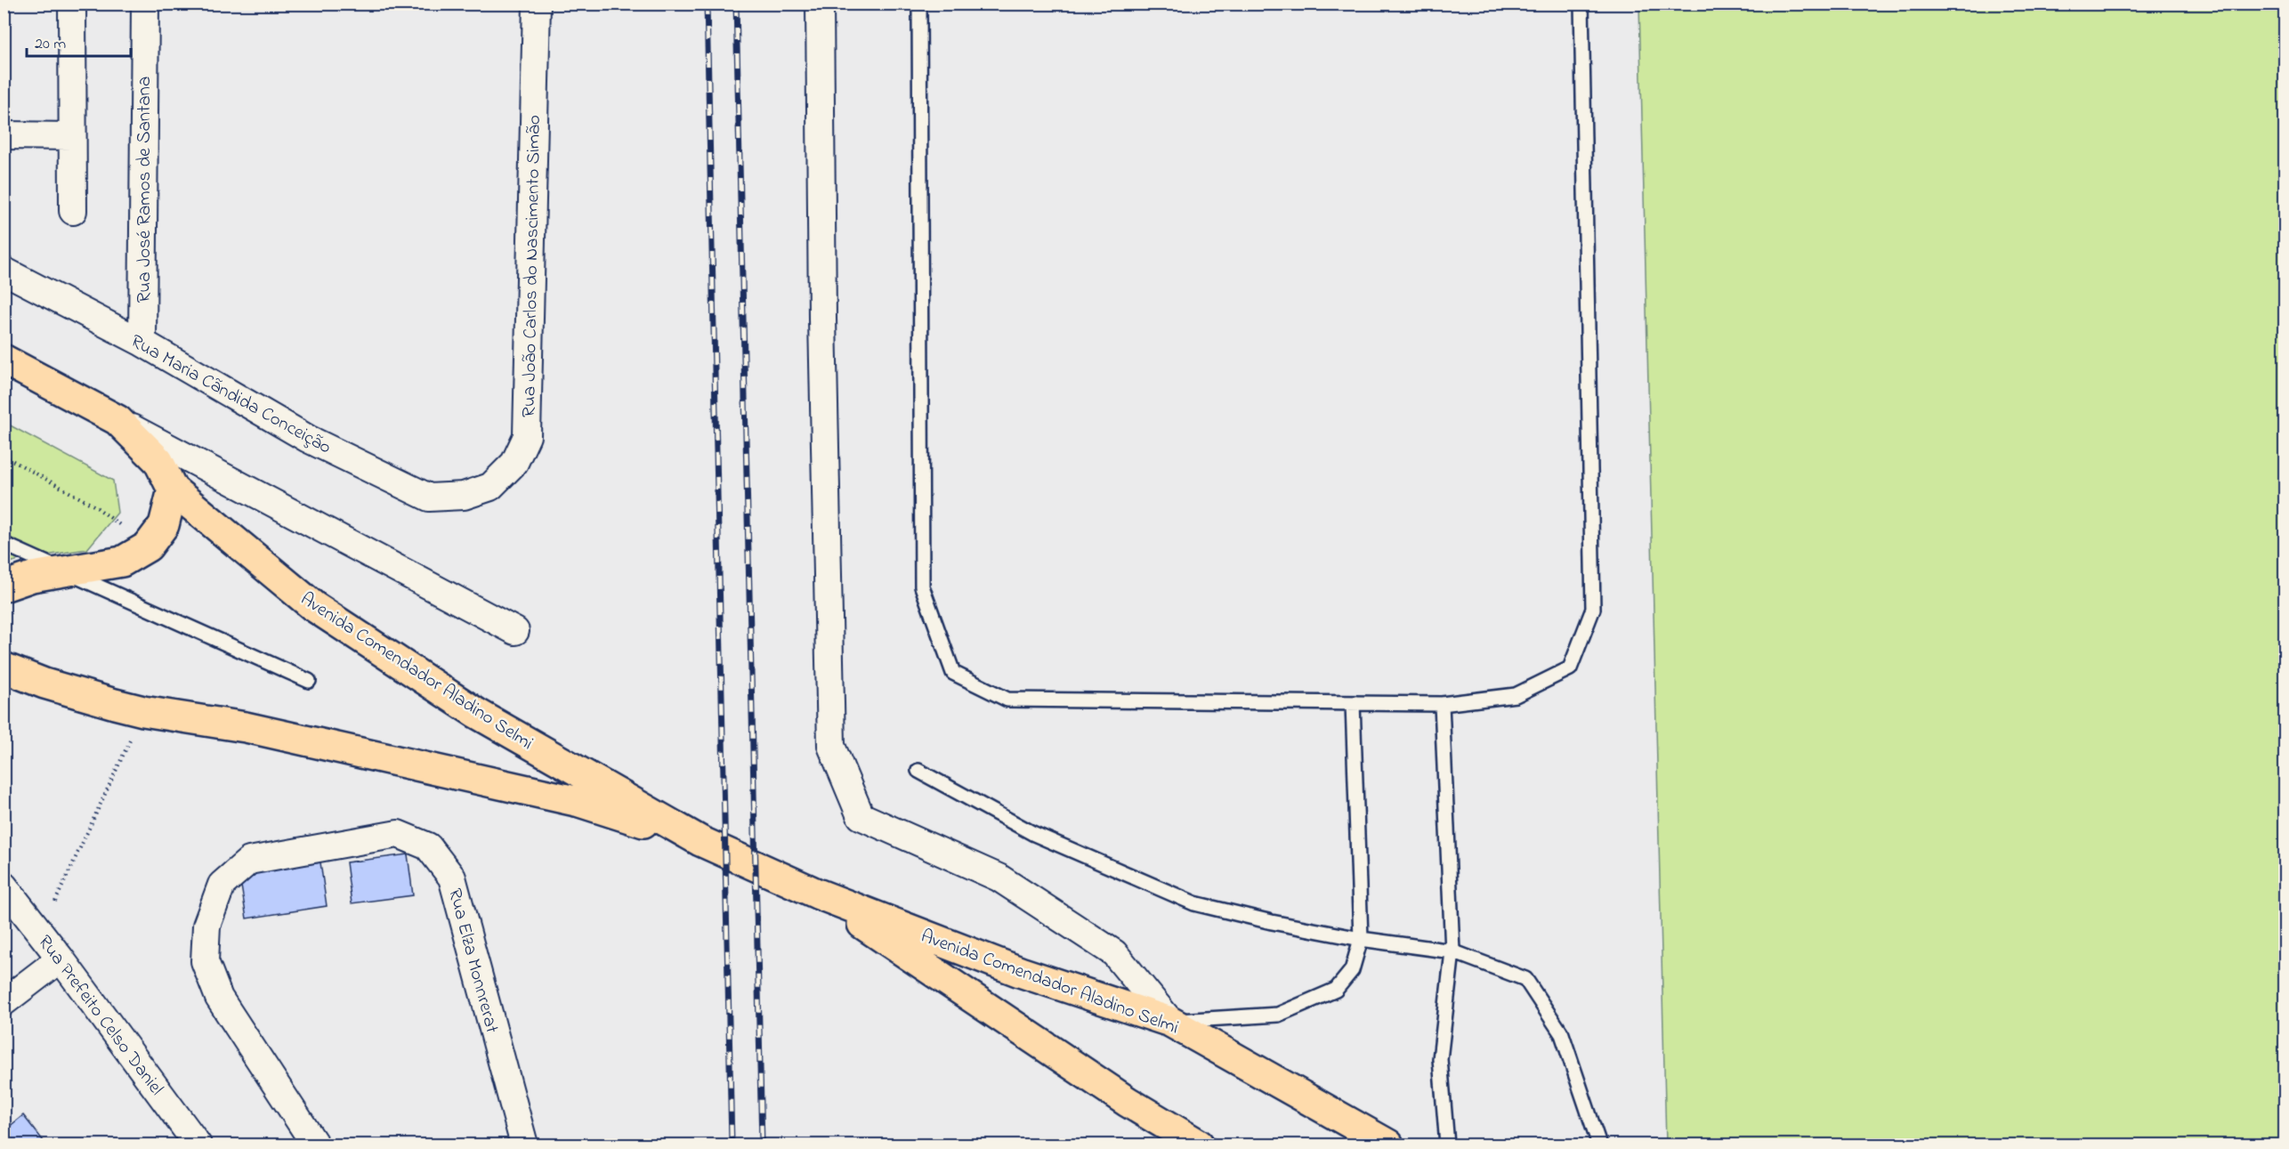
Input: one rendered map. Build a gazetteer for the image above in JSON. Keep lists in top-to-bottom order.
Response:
{
  "streets": {
    "main road": ["Avenida Comendador Aladino Selmi"],
    "street": [
      "Rua José Ramos de Santana",
      "Rua João Carlos do Nascimento Simão",
      "Rua Maria Cãndida Conceição",
      "Rua Elza Monnrerat",
      "Rua Prefeito Celso Daniel"
    ]
  },
  "crossings": [
    ["Rua José Ramos de Santana", "Rua Maria Cãndida Conceição"],
    ["Rua João Carlos do Nascimento Simão", "Rua Maria Cãndida Conceição"]
  ],
  "scale_bar": "20 m"
}
